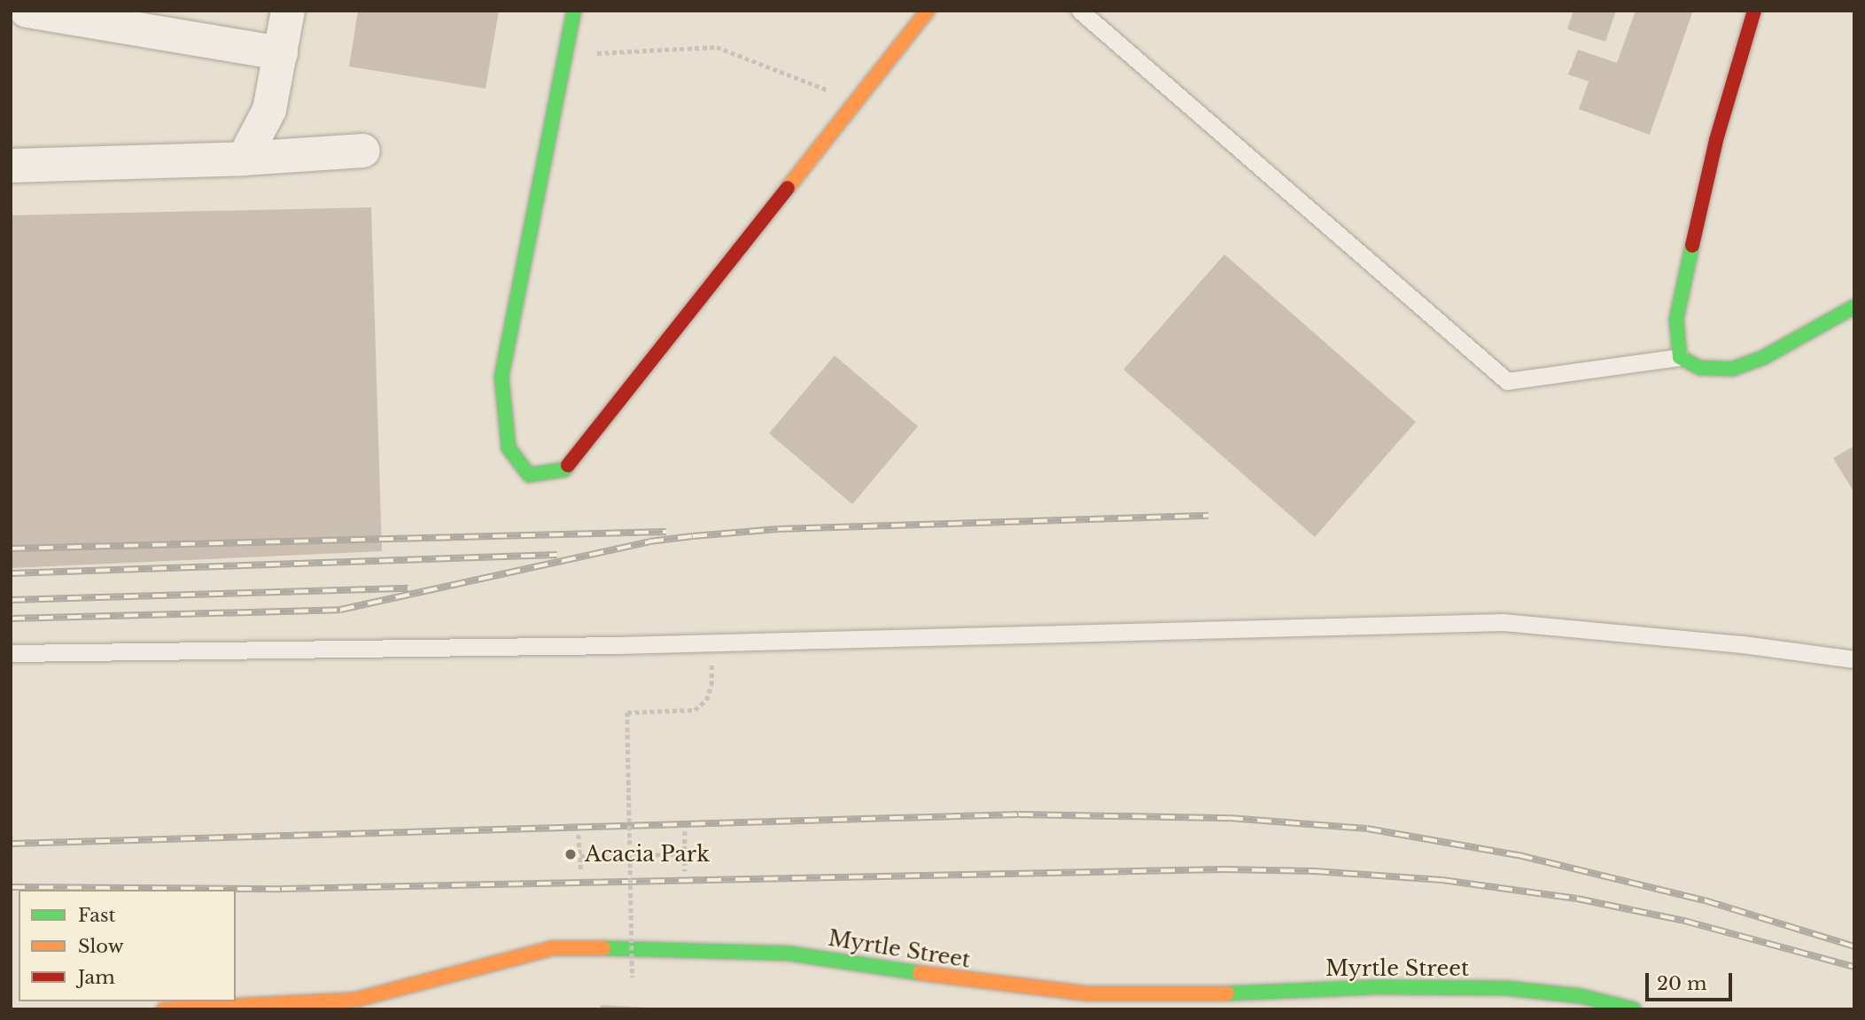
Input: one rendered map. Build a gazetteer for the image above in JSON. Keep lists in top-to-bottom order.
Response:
{
  "streets": {
    "street": ["Myrtle Street"]
  },
  "places": ["Acacia Park"],
  "legend": ["Fast", "Slow", "Jam"],
  "scale_bar": "20 m"
}
